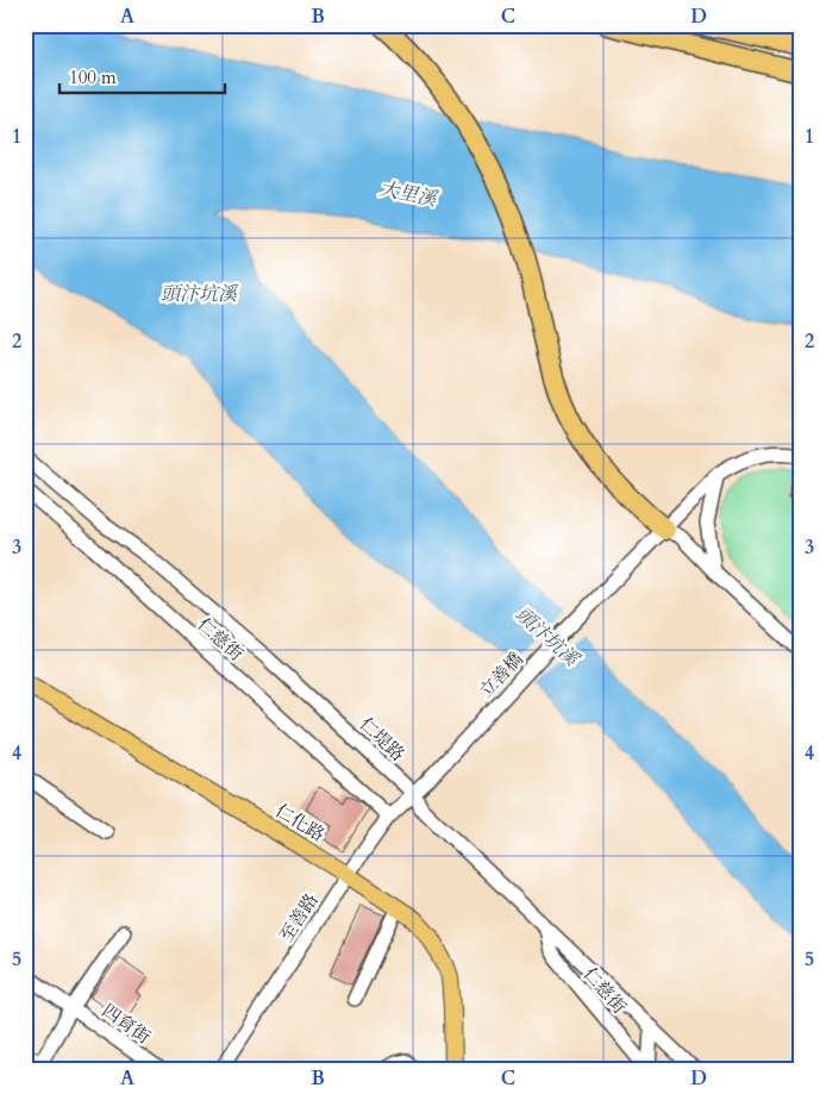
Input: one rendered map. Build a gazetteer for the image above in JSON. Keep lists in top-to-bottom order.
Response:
{
  "streets": {
    "main road": ["仁化路"],
    "street": [
      "仁慈街",
      "立善橋",
      "仁堤路",
      "至善路",
      "四育街"
    ]
  },
  "crossings": [
    ["仁慈街", "仁堤路"],
    ["仁慈街", "至善路"],
    ["立善橋", "仁堤路"],
    ["立善橋", "至善路"],
    ["仁堤路", "至善路"],
    ["仁化路", "至善路"]
  ],
  "water": ["大里溪", "頭汴坑溪"],
  "scale_bar": "100 m",
  "grid": {
    "columns": [
      "A",
      "B",
      "C",
      "D"
    ],
    "rows": [
      "1",
      "2",
      "3",
      "4",
      "5"
    ]
  }
}
